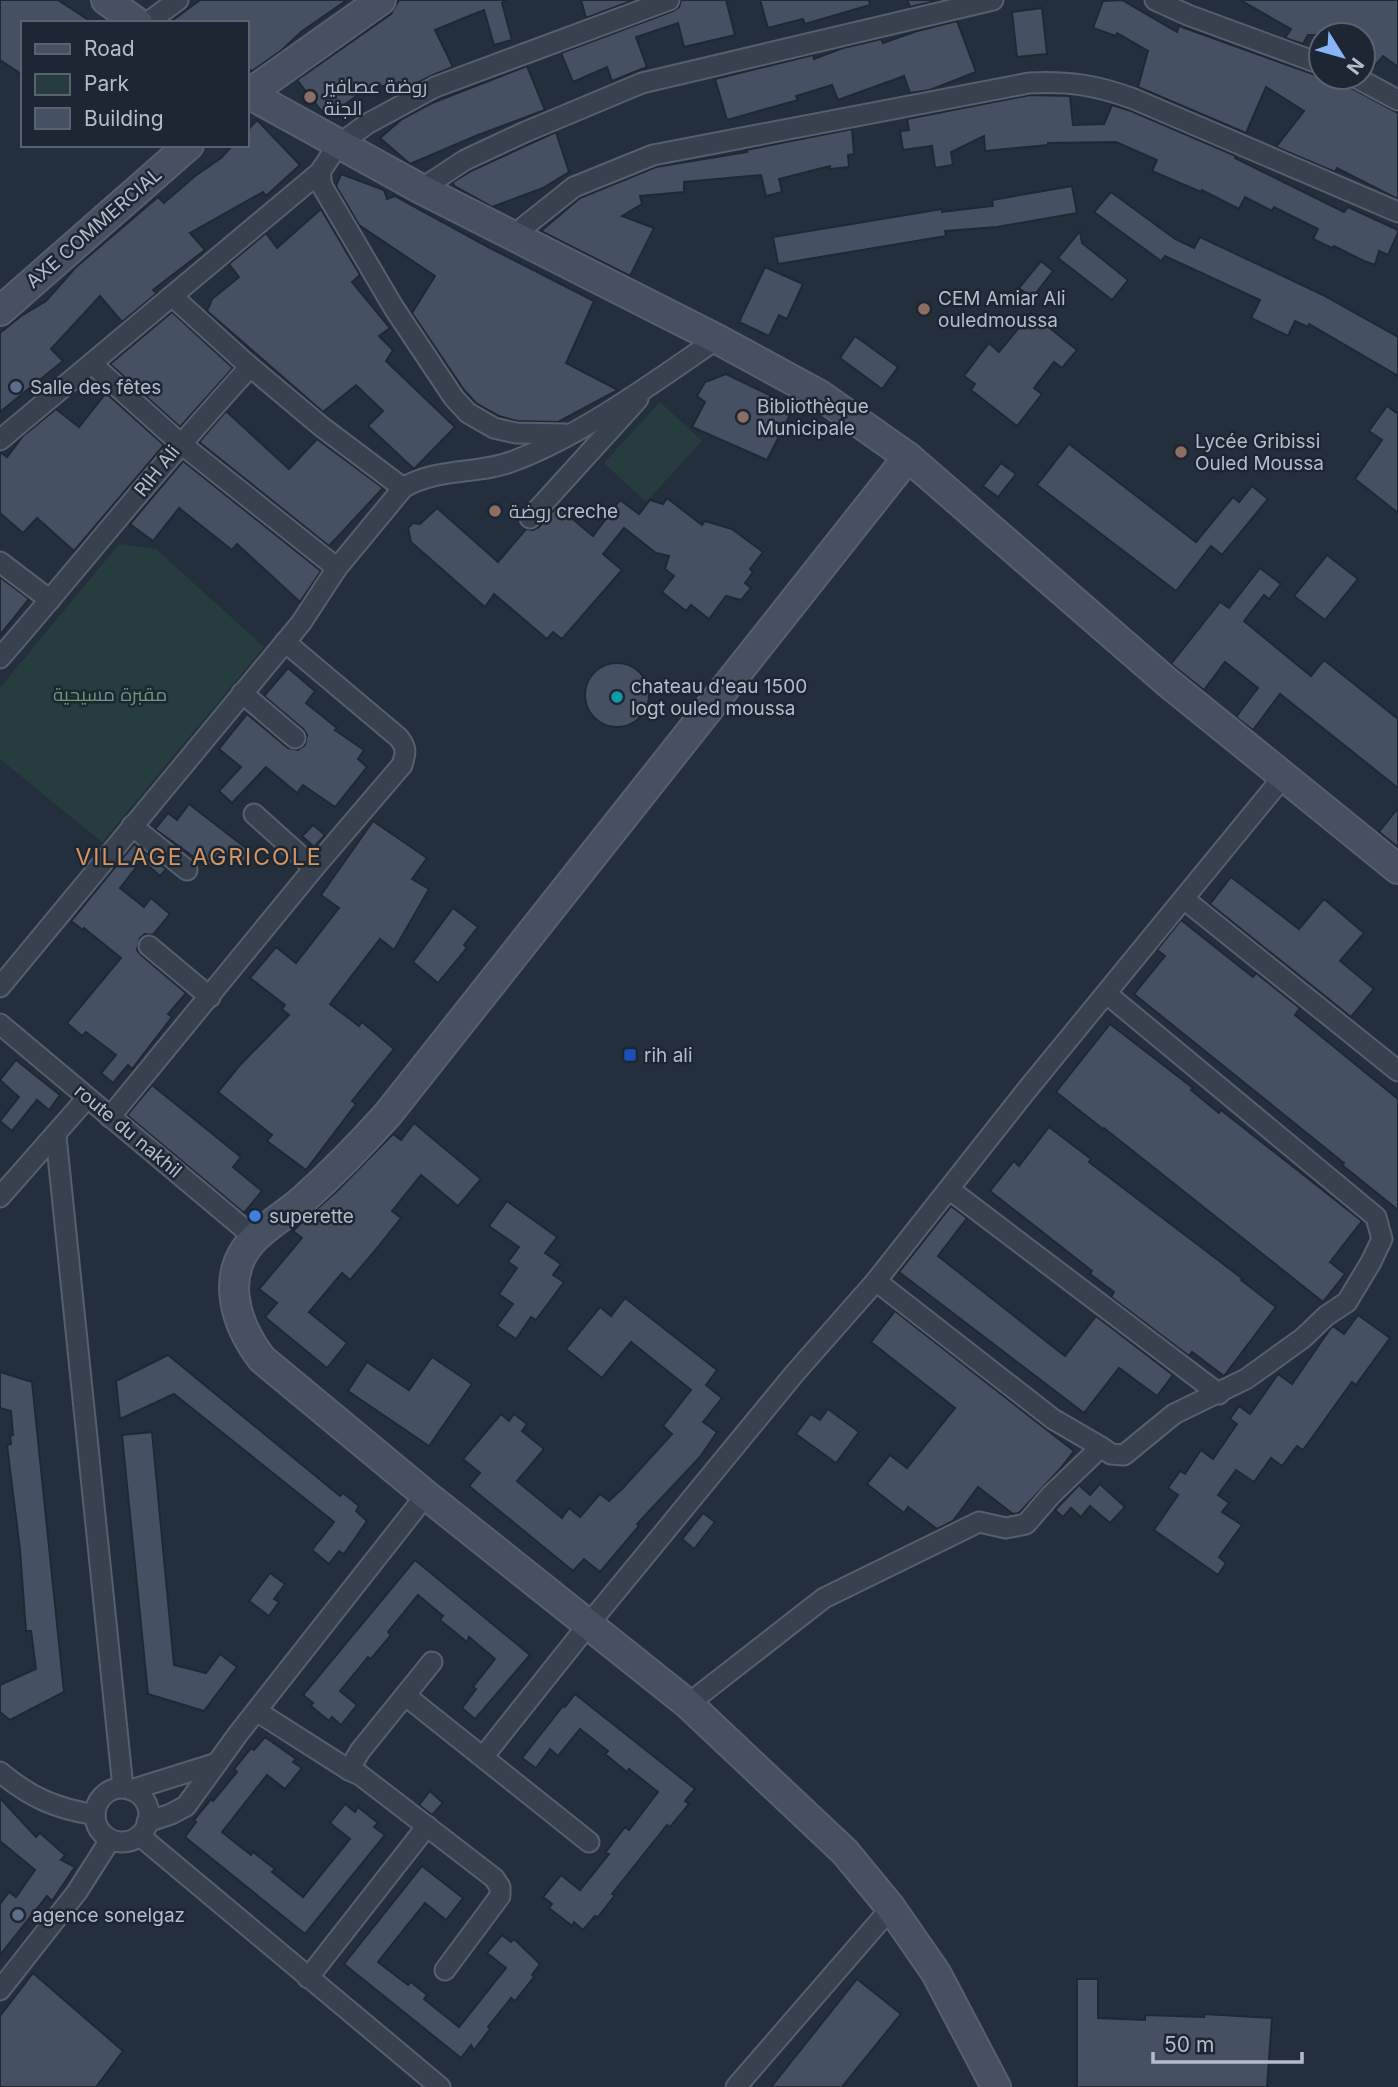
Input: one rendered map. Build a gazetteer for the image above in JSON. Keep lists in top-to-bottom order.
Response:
{
  "streets": {
    "street": ["AXE COMMERCIAL", "RIH Ali", "route du nakhil"]
  },
  "districts": ["VILLAGE AGRICOLE"],
  "parks": ["مقبرة مسيحية"],
  "places": {
    "other": [
      "روضة عصافير الجنة",
      "CEM Amiar Ali ouledmoussa",
      "Salle des fêtes",
      "Bibliothèque Municipale",
      "Lycée Gribissi Ouled Moussa",
      "روضة creche",
      "chateau d'eau 1500 logt ouled moussa",
      "superette",
      "agence sonelgaz"
    ],
    "transit": ["rih ali"]
  },
  "legend": ["Road", "Park", "Building"],
  "scale_bar": "50 m",
  "north": "bottom right"
}
